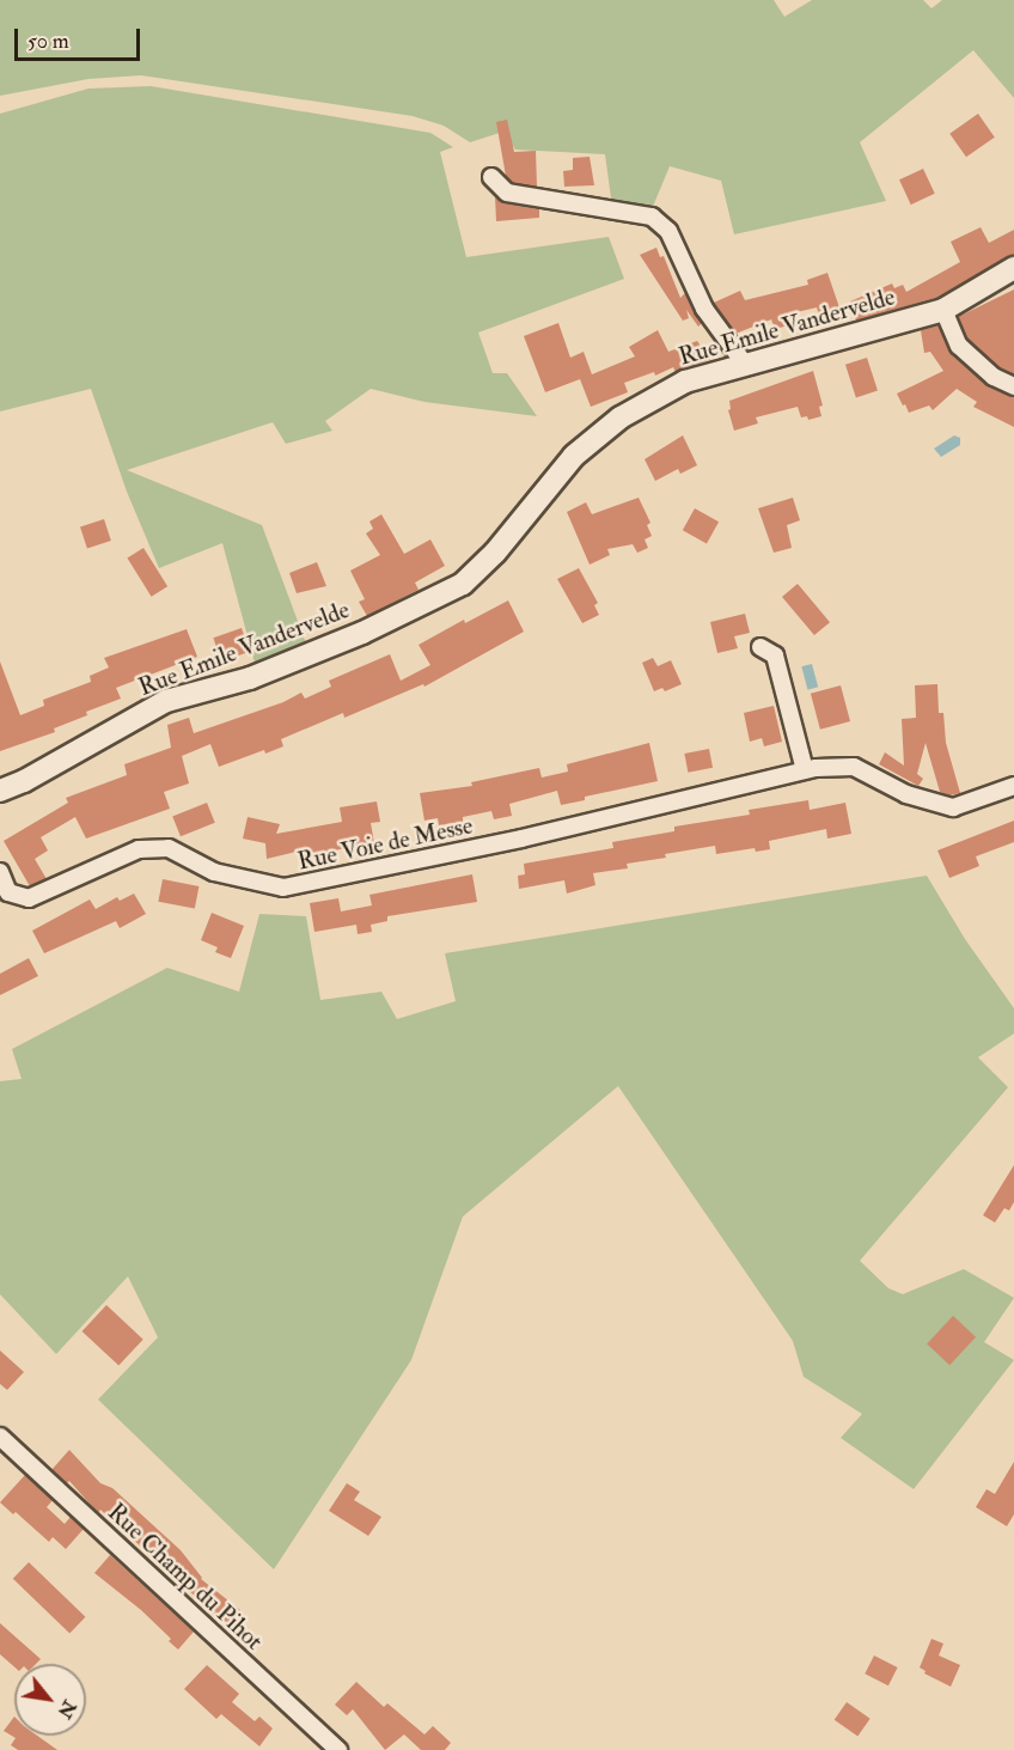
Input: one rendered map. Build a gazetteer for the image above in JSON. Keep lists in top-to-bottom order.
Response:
{
  "streets": {
    "street": ["Rue Emile Vandervelde", "Rue Voie de Messe", "Rue Champ du Pihot"]
  },
  "scale_bar": "50 m",
  "north": "bottom right"
}
